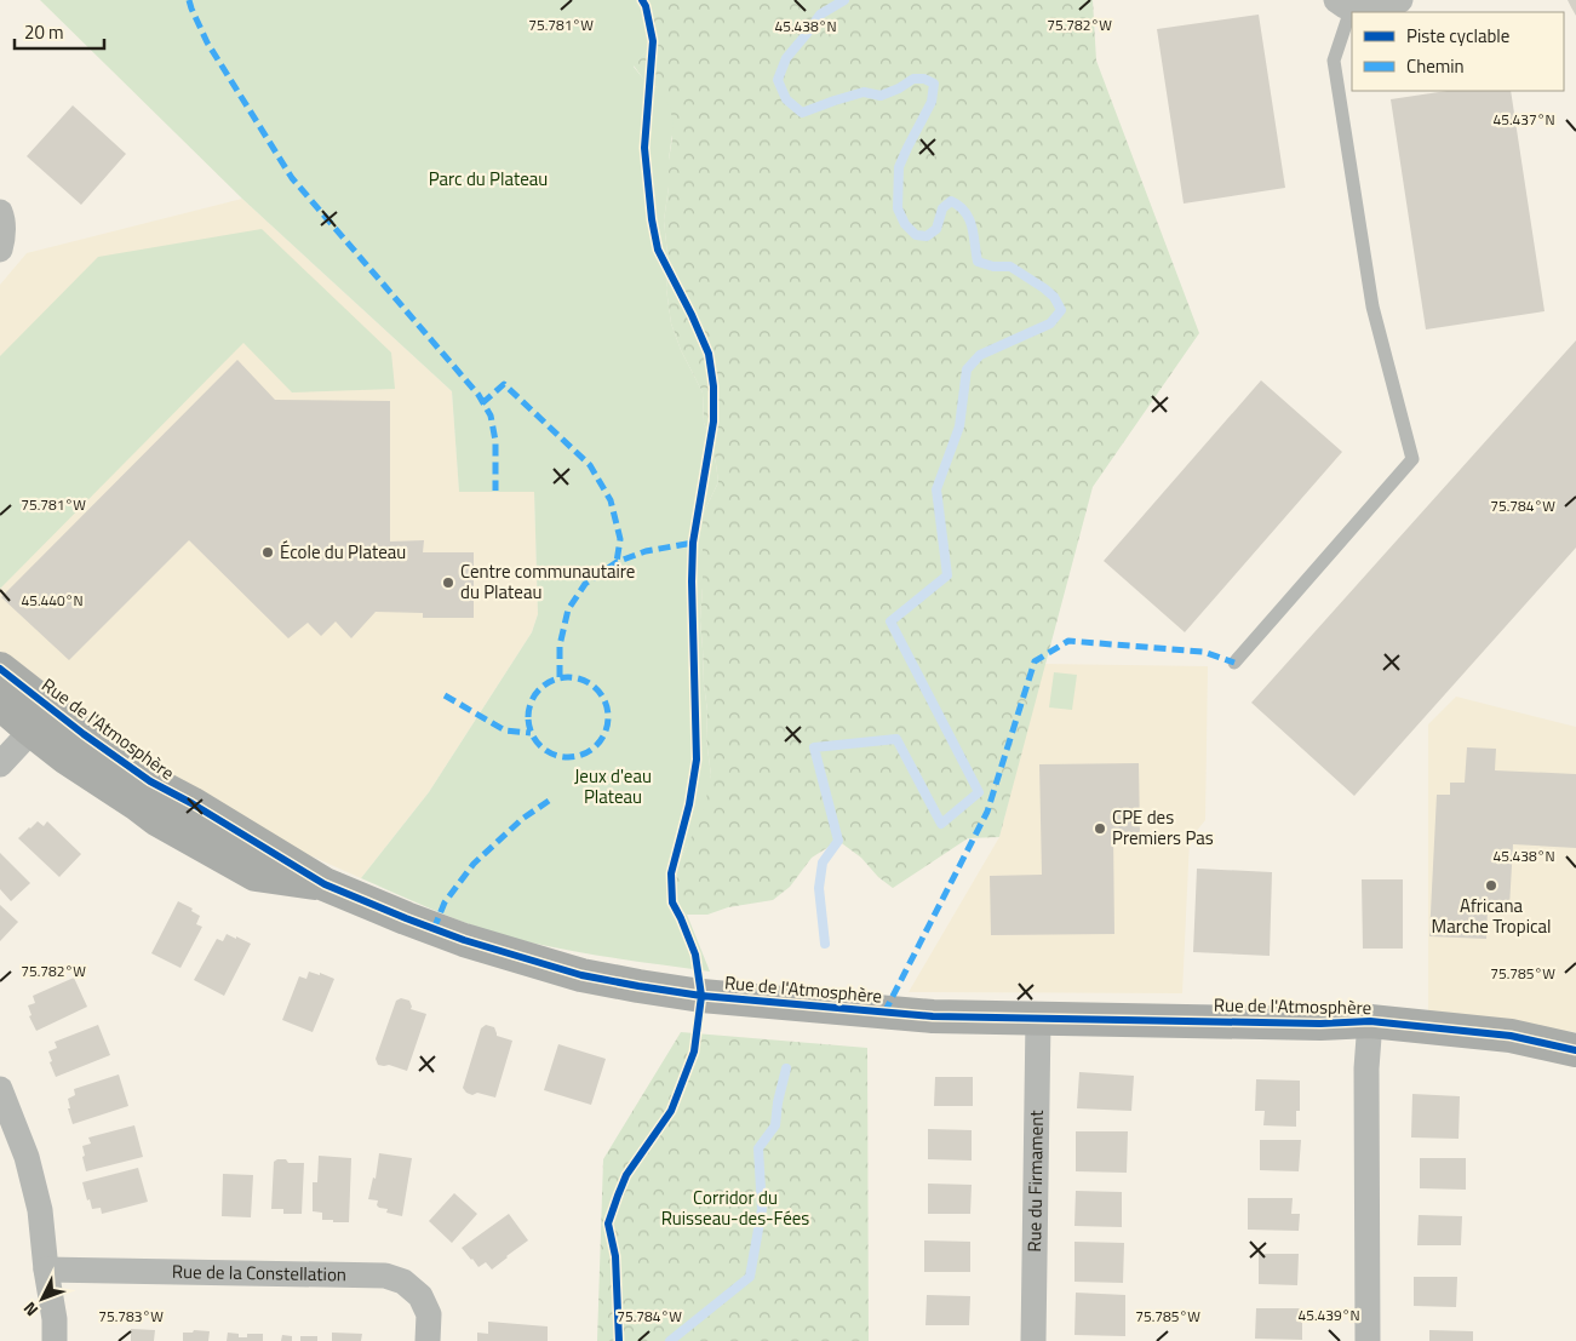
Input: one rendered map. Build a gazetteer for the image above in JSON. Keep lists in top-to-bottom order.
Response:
{
  "streets": {
    "street": ["Rue de l'Atmosphère", "Rue du Firmament", "Rue de la Constellation"]
  },
  "crossings": [
    ["Rue de l'Atmosphère", "Rue du Firmament"]
  ],
  "parks": ["Parc du Plateau", "Jeux d'eau Plateau", "Corridor du Ruisseau-des-Fées"],
  "places": [
    "École du Plateau",
    "Centre communautaire du Plateau",
    "CPE des Premiers Pas",
    "Africana Marche Tropical"
  ],
  "legend": ["Piste cyclable", "Chemin"],
  "scale_bar": "20 m",
  "north": "bottom left",
  "coordinates": [
    "75.781°W",
    "75.782°W",
    "45.438°N",
    "45.437°N",
    "75.784°W",
    "45.440°N",
    "75.785°W",
    "45.439°N",
    "75.783°W"
  ]
}
